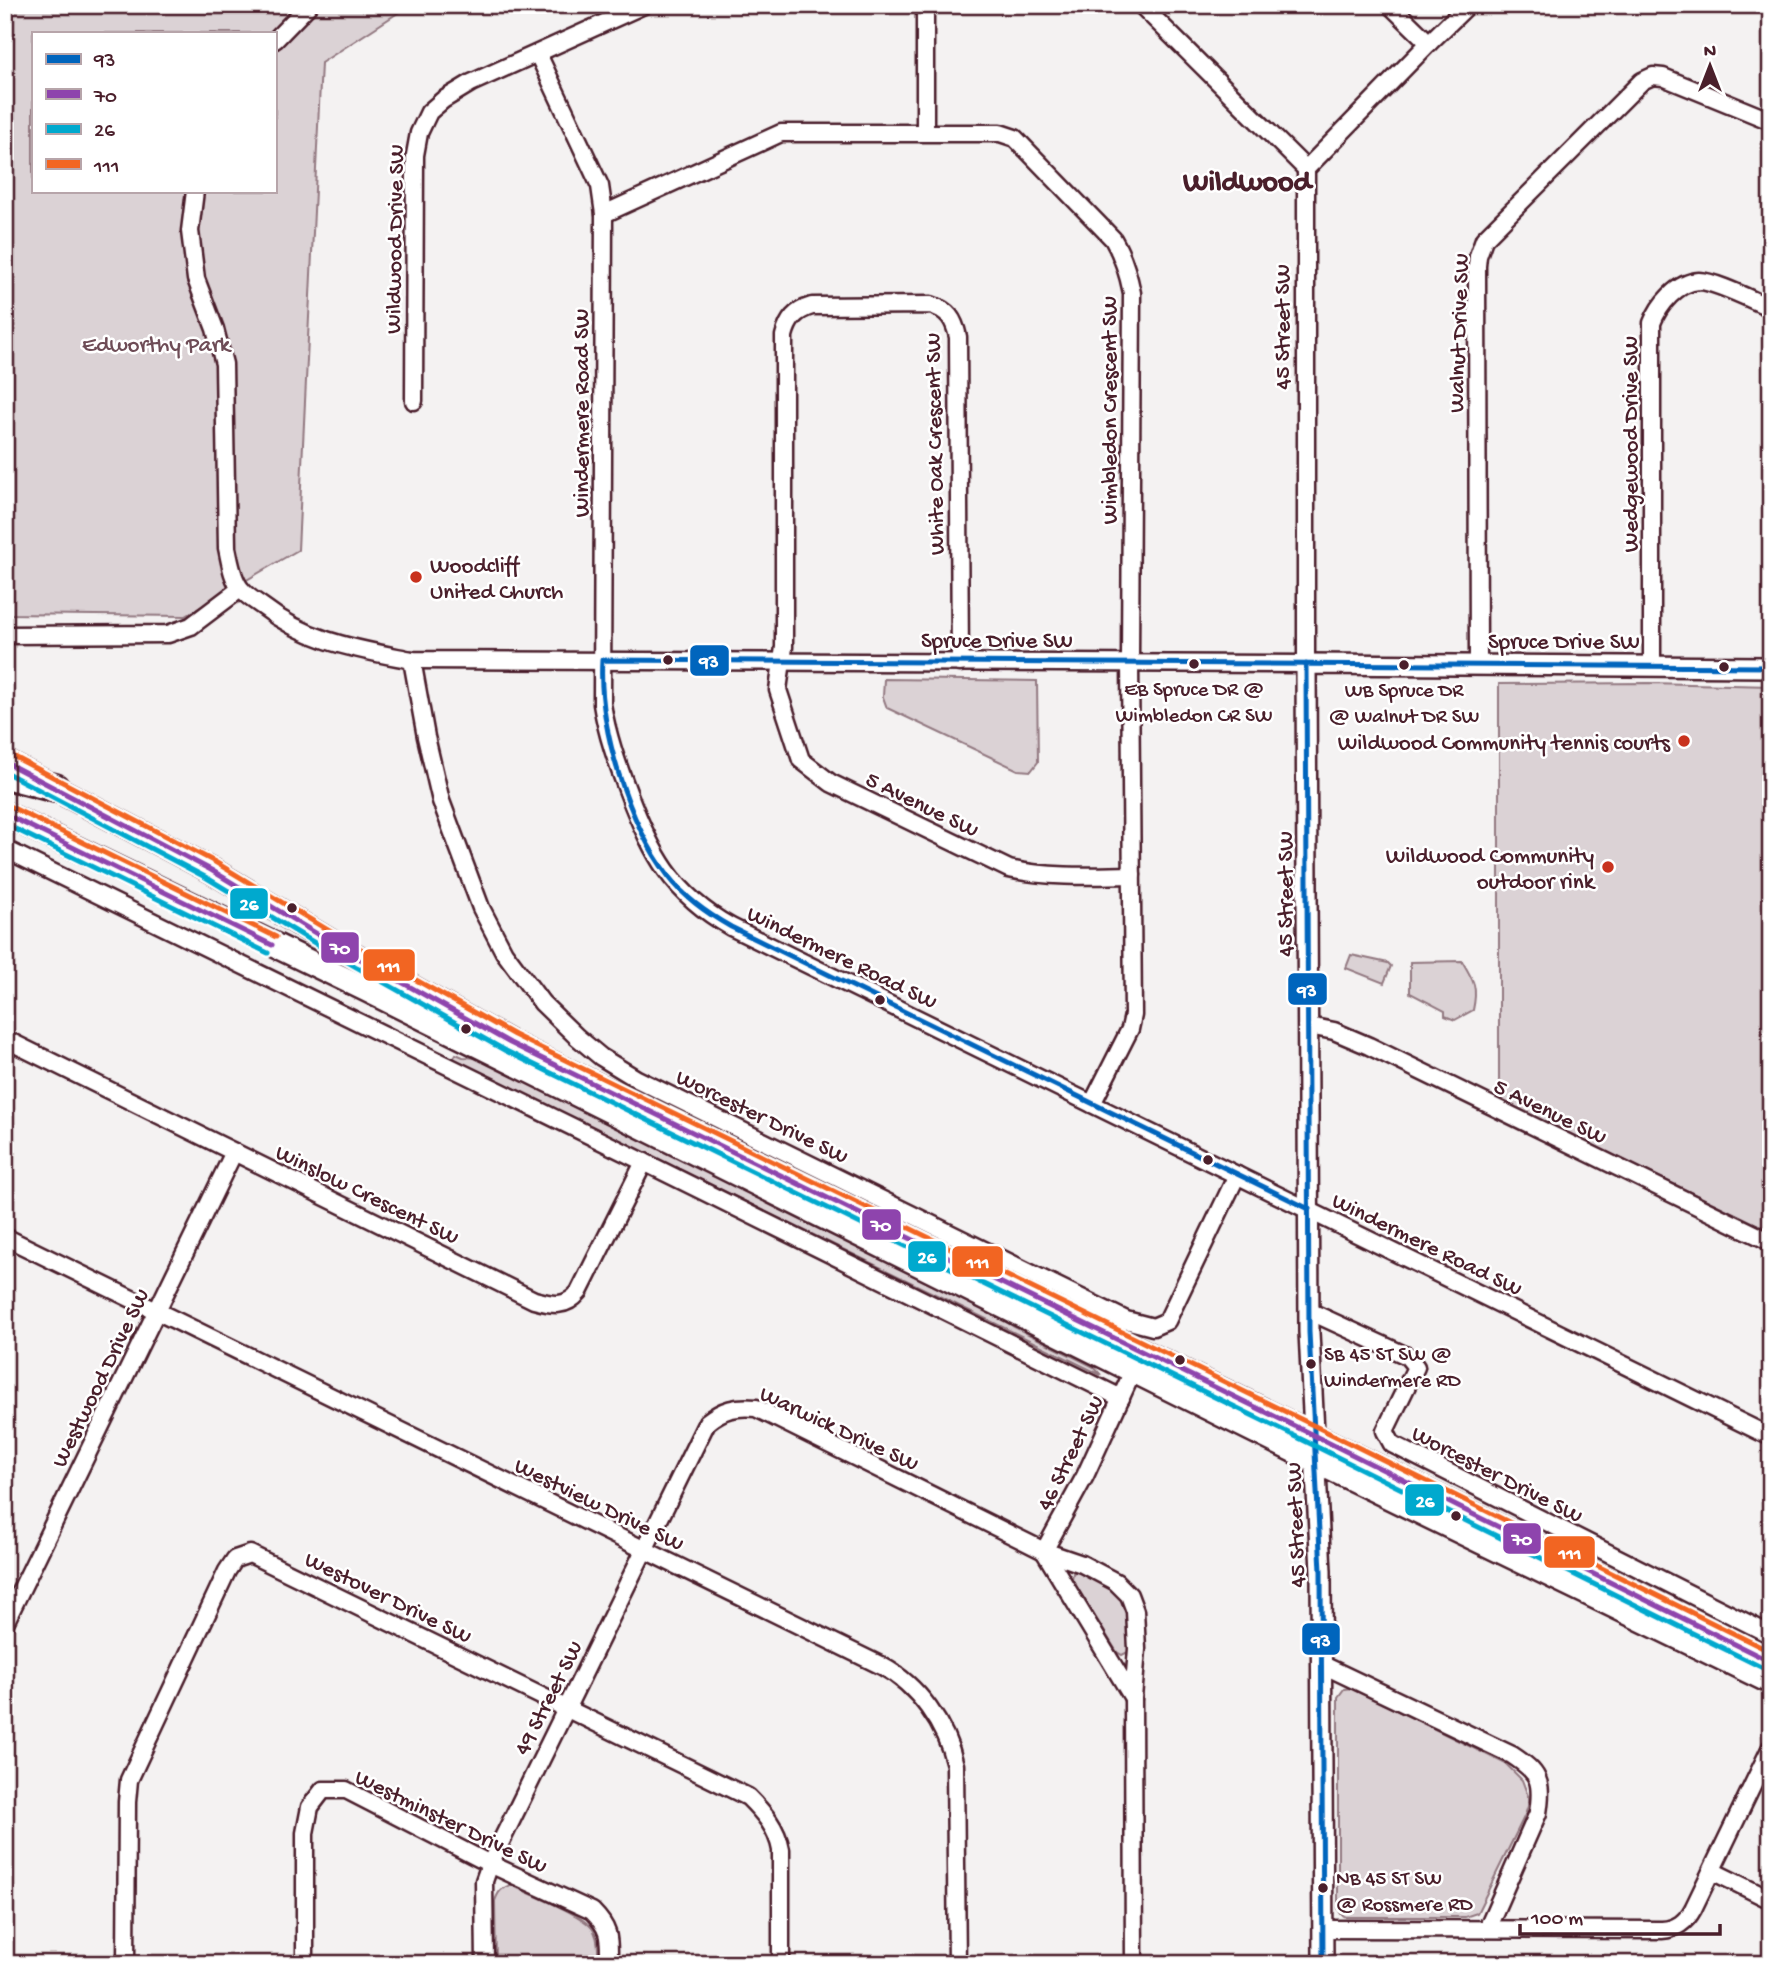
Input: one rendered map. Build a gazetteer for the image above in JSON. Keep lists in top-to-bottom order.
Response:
{
  "streets": {
    "street": [
      "Wildwood Drive SW",
      "45 Street SW",
      "Walnut Drive SW",
      "Wimbledon Crescent SW",
      "Windermere Road SW",
      "White Oak Crescent SW",
      "Wedgewood Drive SW",
      "Spruce Drive SW",
      "5 Avenue SW",
      "Worcester Drive SW",
      "Winslow Crescent SW",
      "Westwood Drive SW",
      "Warwick Drive SW",
      "46 Street SW",
      "Westview Drive SW",
      "Westover Drive SW",
      "49 Street SW",
      "Westminster Drive SW"
    ]
  },
  "crossings": [
    ["Wildwood Drive SW", "Windermere Road SW"],
    ["45 Street SW", "Windermere Road SW"],
    ["45 Street SW", "Spruce Drive SW"],
    ["45 Street SW", "5 Avenue SW"],
    ["45 Street SW", "Worcester Drive SW"],
    ["Walnut Drive SW", "Spruce Drive SW"],
    ["Wimbledon Crescent SW", "Windermere Road SW"],
    ["Wimbledon Crescent SW", "Spruce Drive SW"],
    ["Wimbledon Crescent SW", "5 Avenue SW"],
    ["Windermere Road SW", "Spruce Drive SW"],
    ["Windermere Road SW", "Worcester Drive SW"],
    ["White Oak Crescent SW", "Spruce Drive SW"],
    ["White Oak Crescent SW", "5 Avenue SW"],
    ["Wedgewood Drive SW", "Spruce Drive SW"],
    ["Spruce Drive SW", "5 Avenue SW"],
    ["Spruce Drive SW", "Worcester Drive SW"],
    ["Winslow Crescent SW", "Westwood Drive SW"],
    ["Westwood Drive SW", "Westview Drive SW"],
    ["Warwick Drive SW", "46 Street SW"],
    ["Warwick Drive SW", "Westview Drive SW"],
    ["Warwick Drive SW", "49 Street SW"],
    ["Westview Drive SW", "49 Street SW"],
    ["Westover Drive SW", "49 Street SW"],
    ["49 Street SW", "Westminster Drive SW"]
  ],
  "districts": ["Wildwood"],
  "parks": ["Edworthy Park"],
  "places": [
    "Woodcliff United Church",
    "EB Spruce DR @ Wimbledon CR SW",
    "WB Spruce DR @ Walnut DR SW",
    "Wildwood Community tennis courts",
    "Wildwood Community outdoor rink",
    "SB 45 ST SW @ Windermere RD",
    "NB 45 ST SW @ Rossmere RD"
  ],
  "lines": [
    "transit line 93",
    "transit line 111",
    "transit line 70",
    "transit line 26"
  ],
  "legend": [
    "93",
    "70",
    "26",
    "111"
  ],
  "scale_bar": "100 m",
  "north": "top"
}
